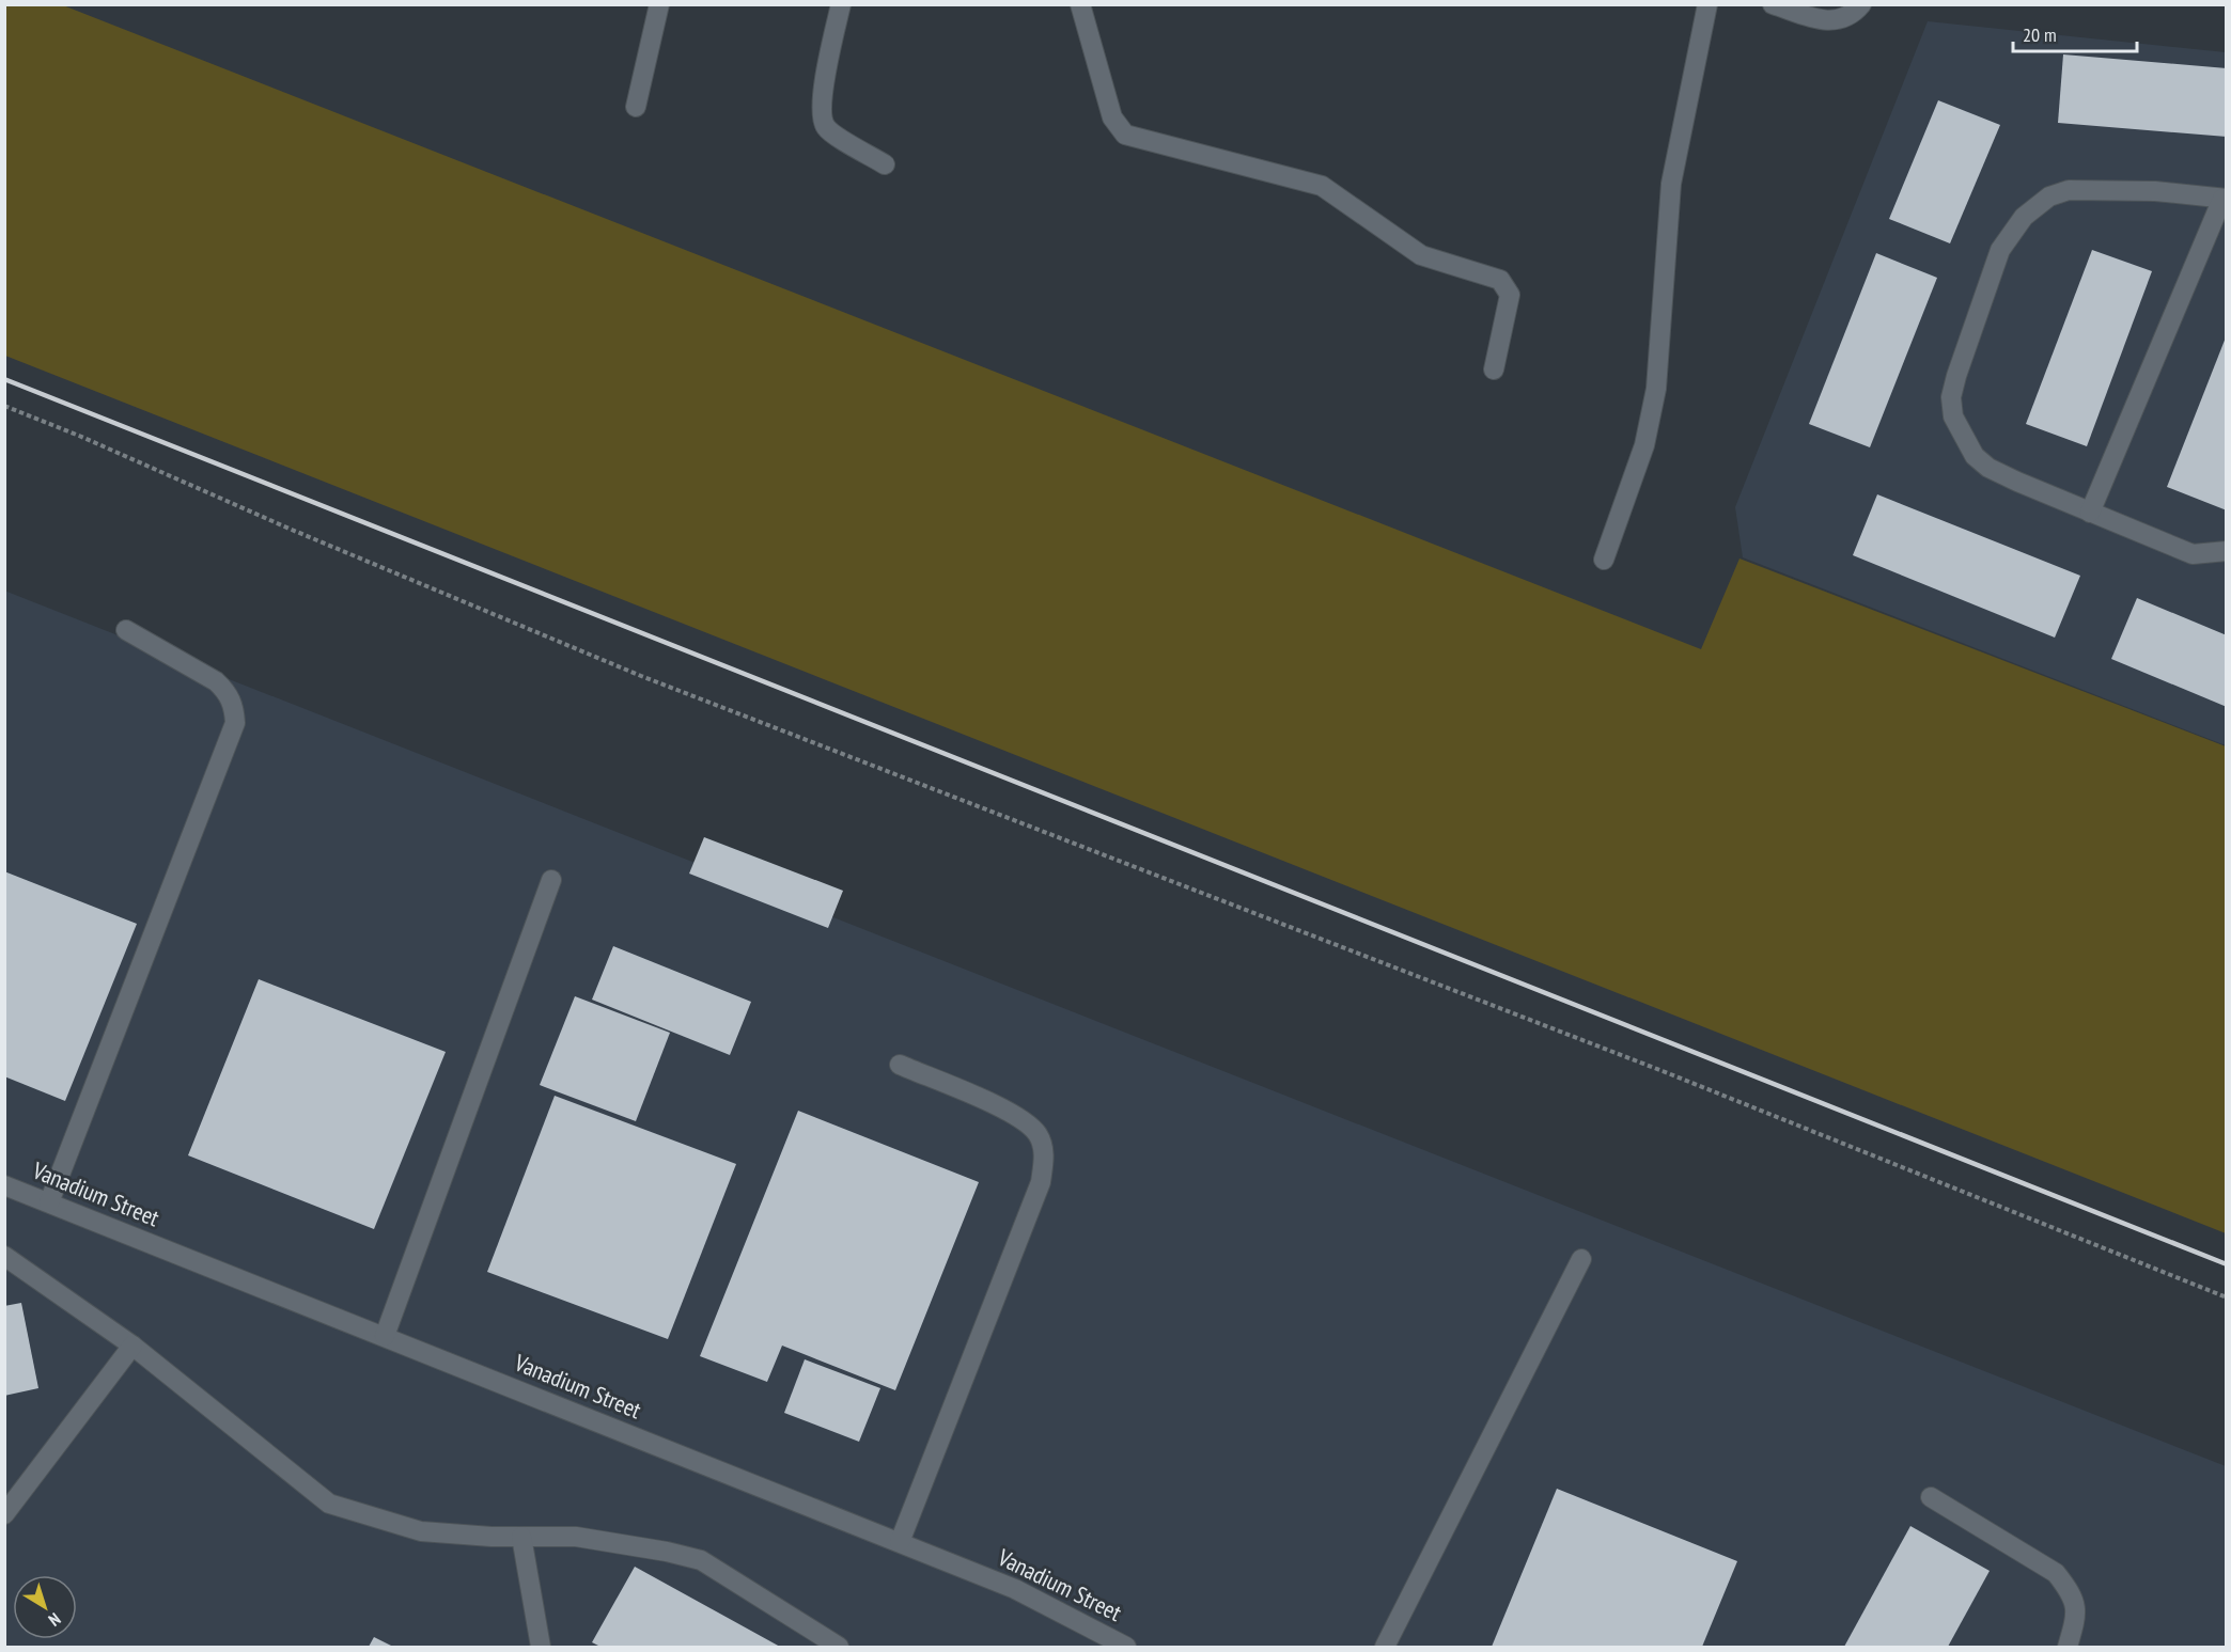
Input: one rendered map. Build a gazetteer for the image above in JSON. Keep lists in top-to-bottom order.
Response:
{
  "streets": {
    "street": ["Vanadium Street"]
  },
  "scale_bar": "20 m",
  "north": "bottom right"
}
